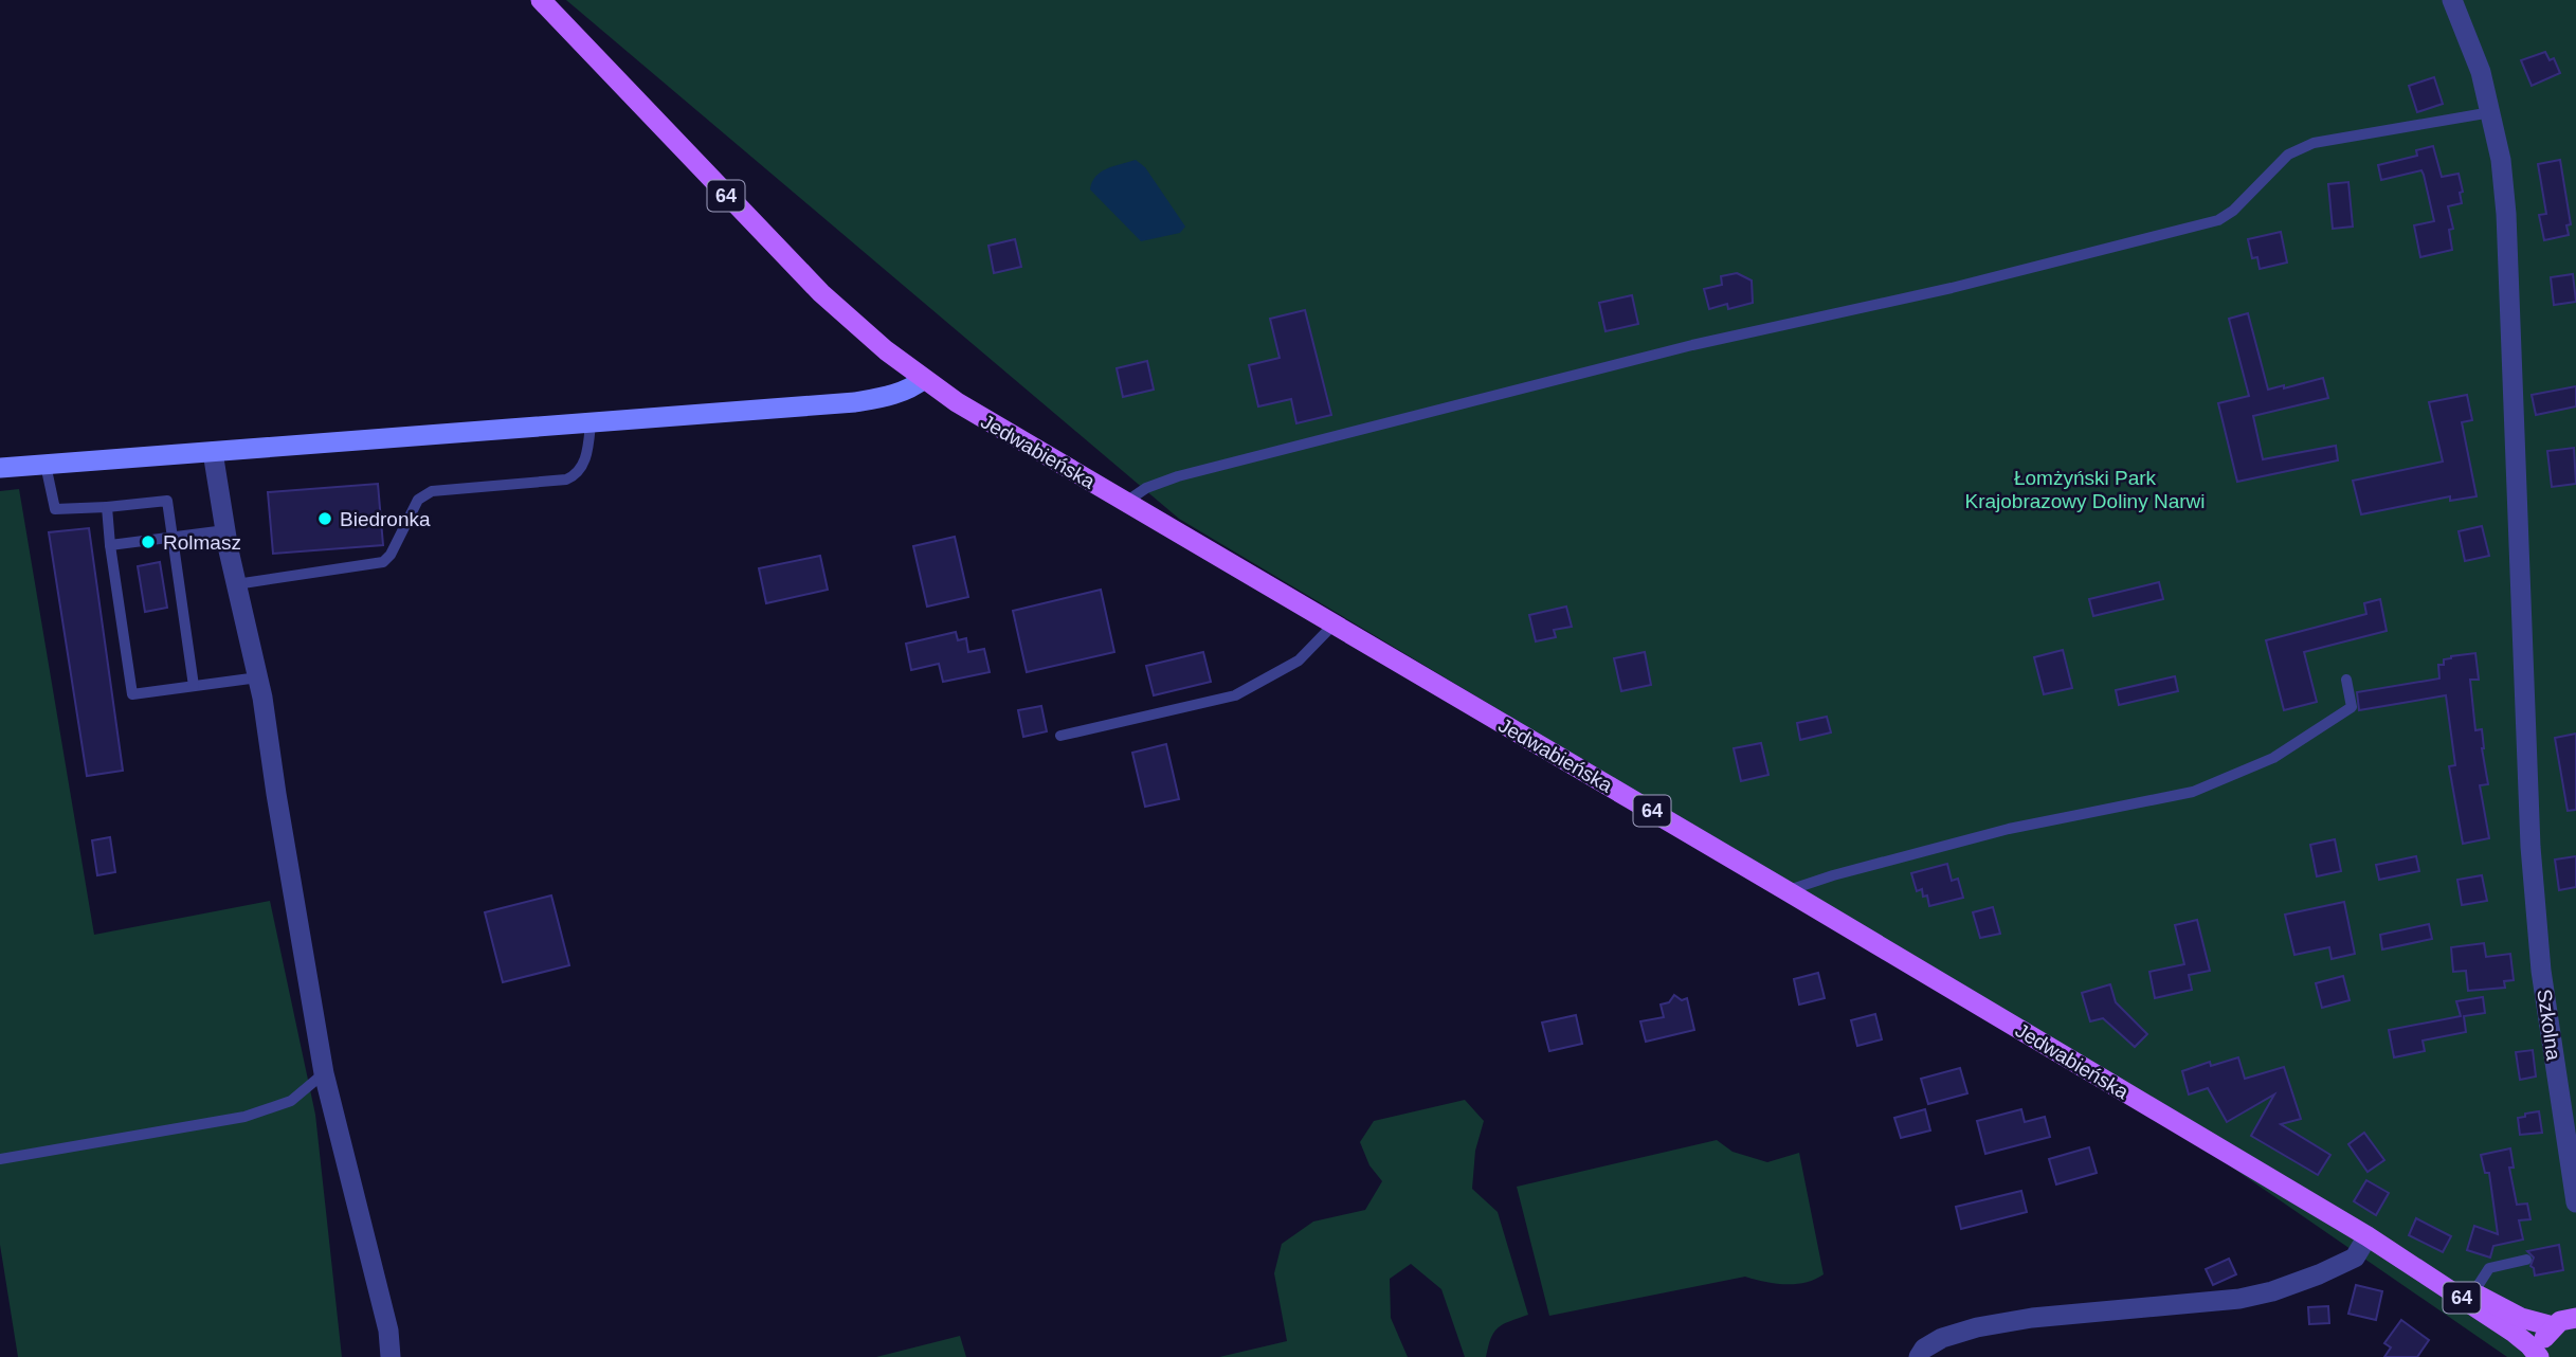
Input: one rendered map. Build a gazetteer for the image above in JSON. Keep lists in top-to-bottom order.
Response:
{
  "streets": {
    "main road": ["64", "Jedwabieńska"],
    "street": ["Szkolna"]
  },
  "crossings": [
    ["64", "Jedwabieńska"]
  ],
  "parks": ["Łomżyński Park Krajobrazowy Doliny Narwi"],
  "places": ["Biedronka", "Rolmasz"]
}
